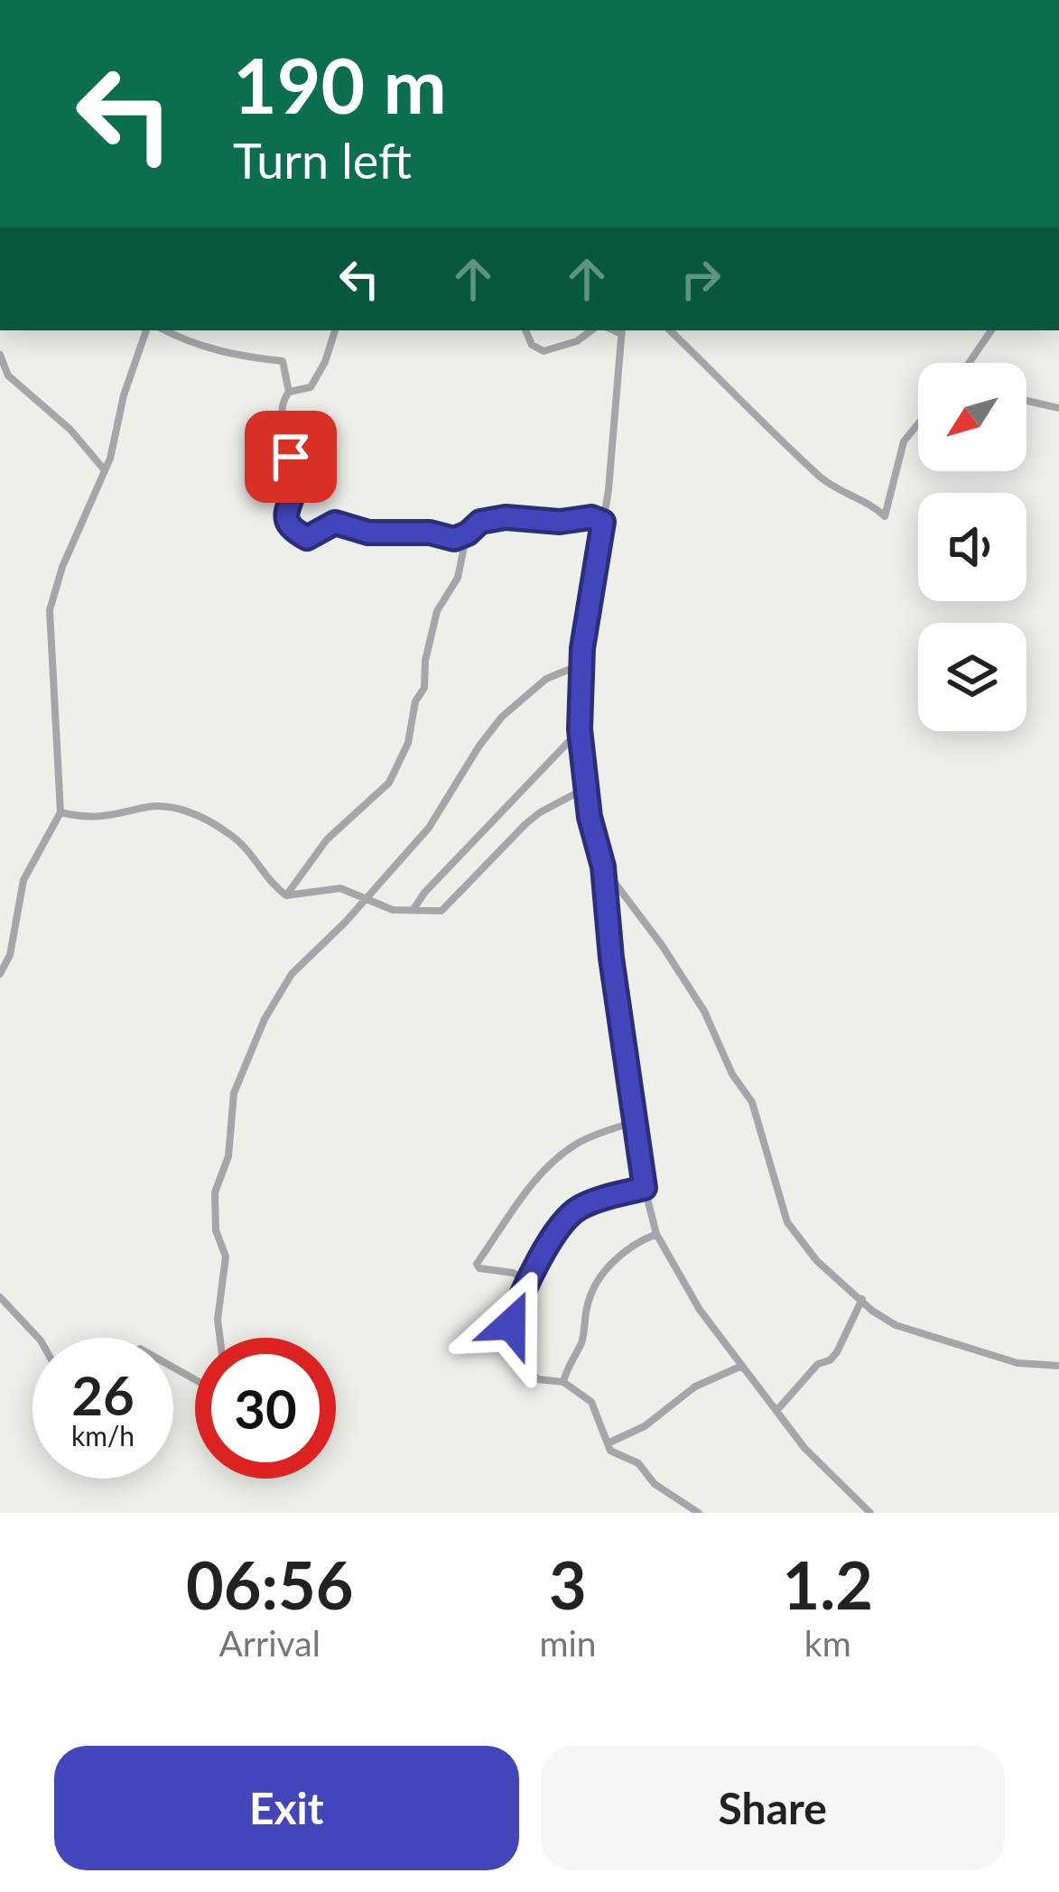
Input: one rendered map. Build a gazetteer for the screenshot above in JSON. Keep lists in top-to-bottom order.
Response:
{
  "north": "bottom left",
  "page": {
    "turn": ["190 m", "Turn left"],
    "speed": "26 km/h",
    "limit": "30",
    "eta": [
      "06:56",
      "Arrival",
      "3",
      "min",
      "1.2",
      "km"
    ],
    "buttons": ["Exit", "Share"]
  }
}
